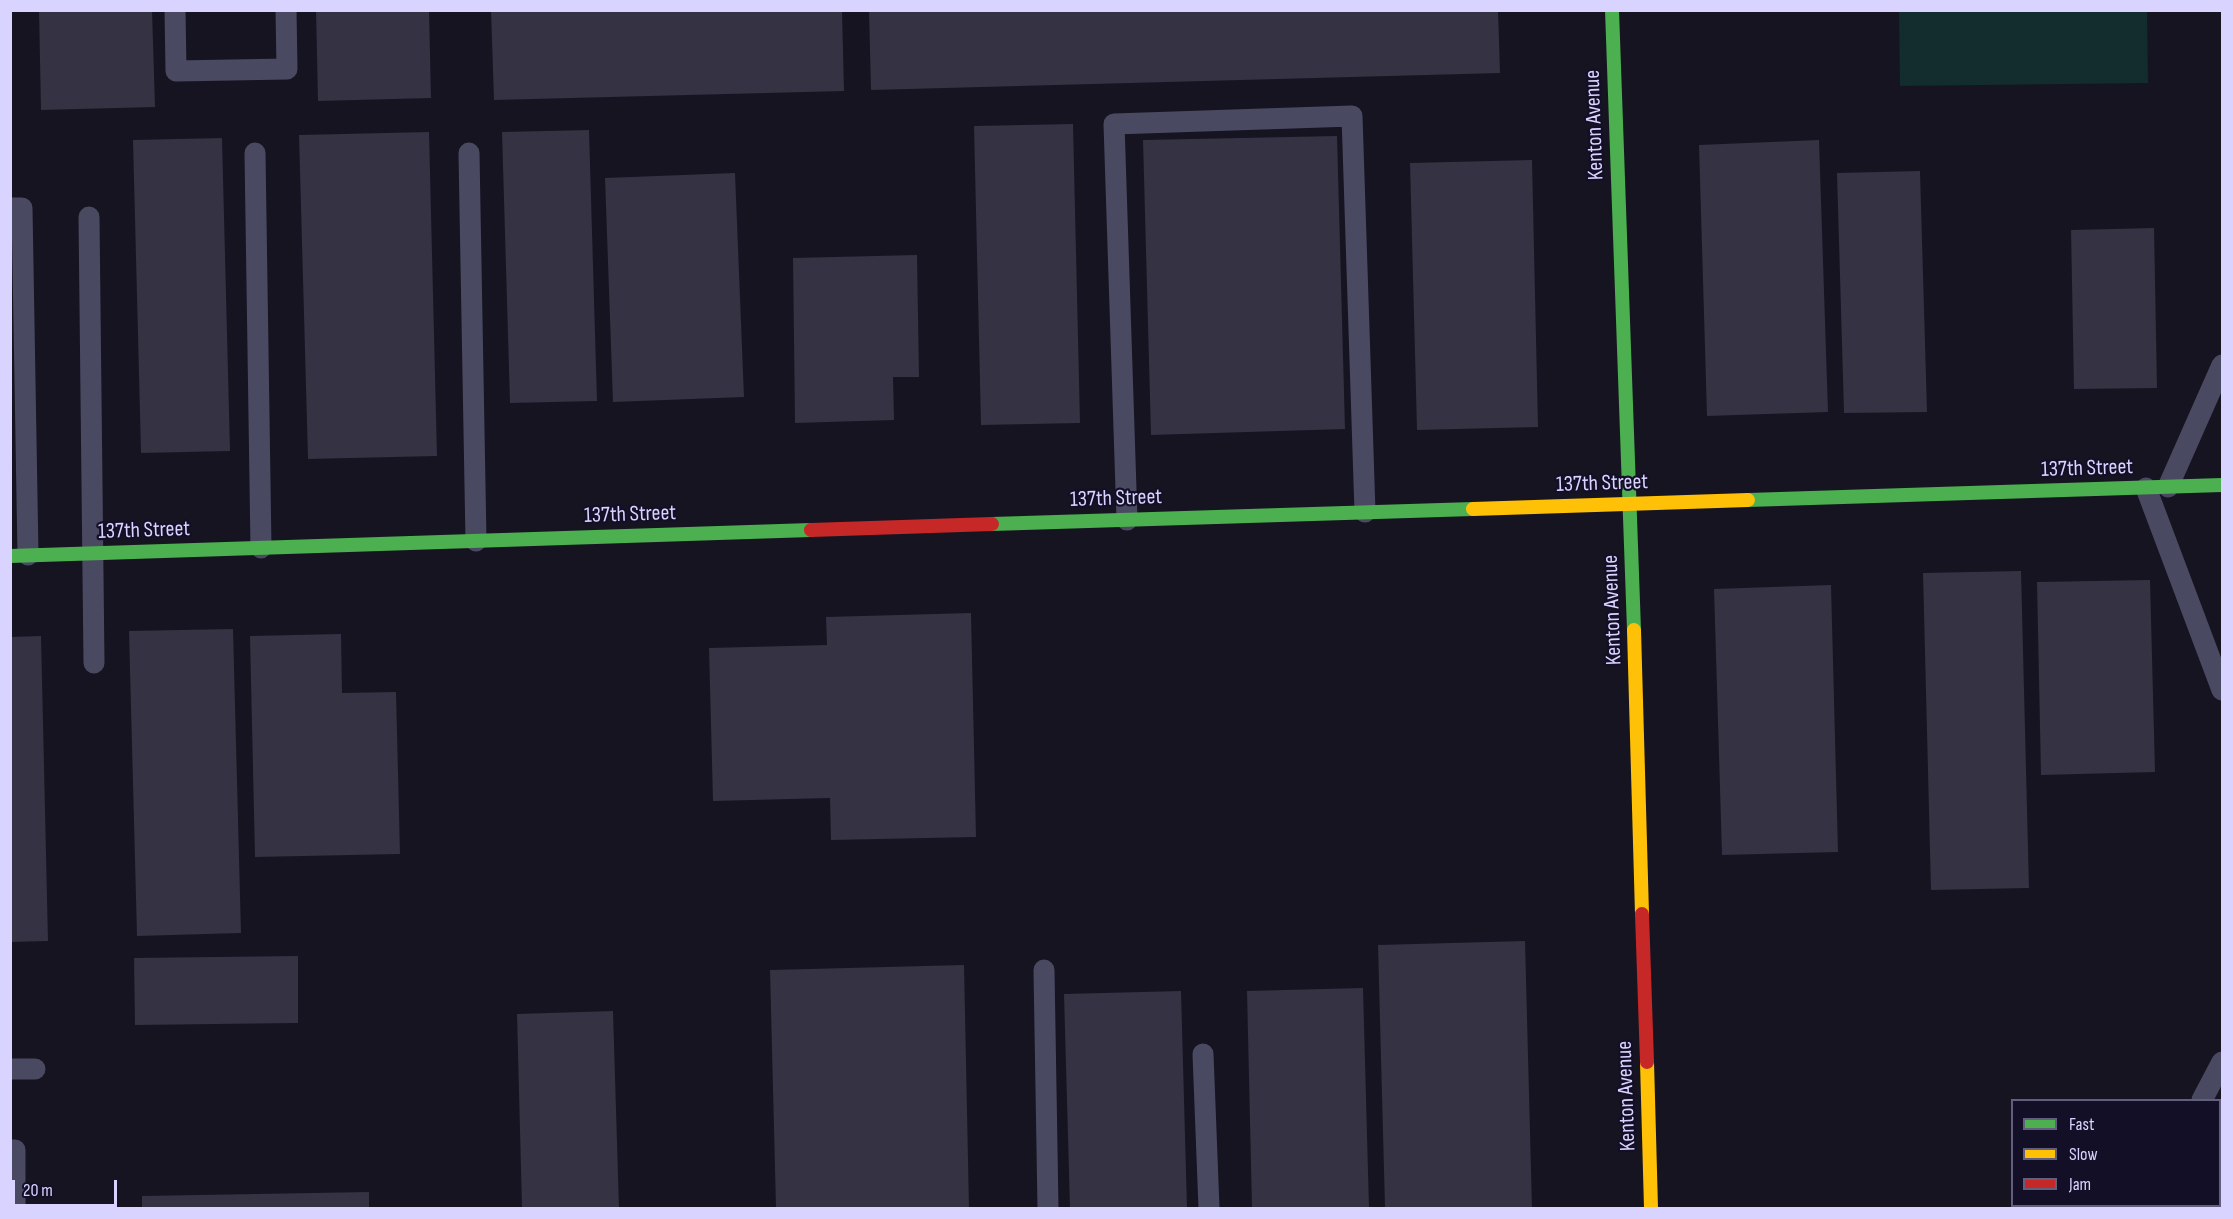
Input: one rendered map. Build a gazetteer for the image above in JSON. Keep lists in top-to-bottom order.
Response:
{
  "streets": {
    "street": ["Kenton Avenue", "137th Street"]
  },
  "crossings": [
    ["Kenton Avenue", "137th Street"]
  ],
  "legend": ["Fast", "Slow", "Jam"],
  "scale_bar": "20 m"
}
